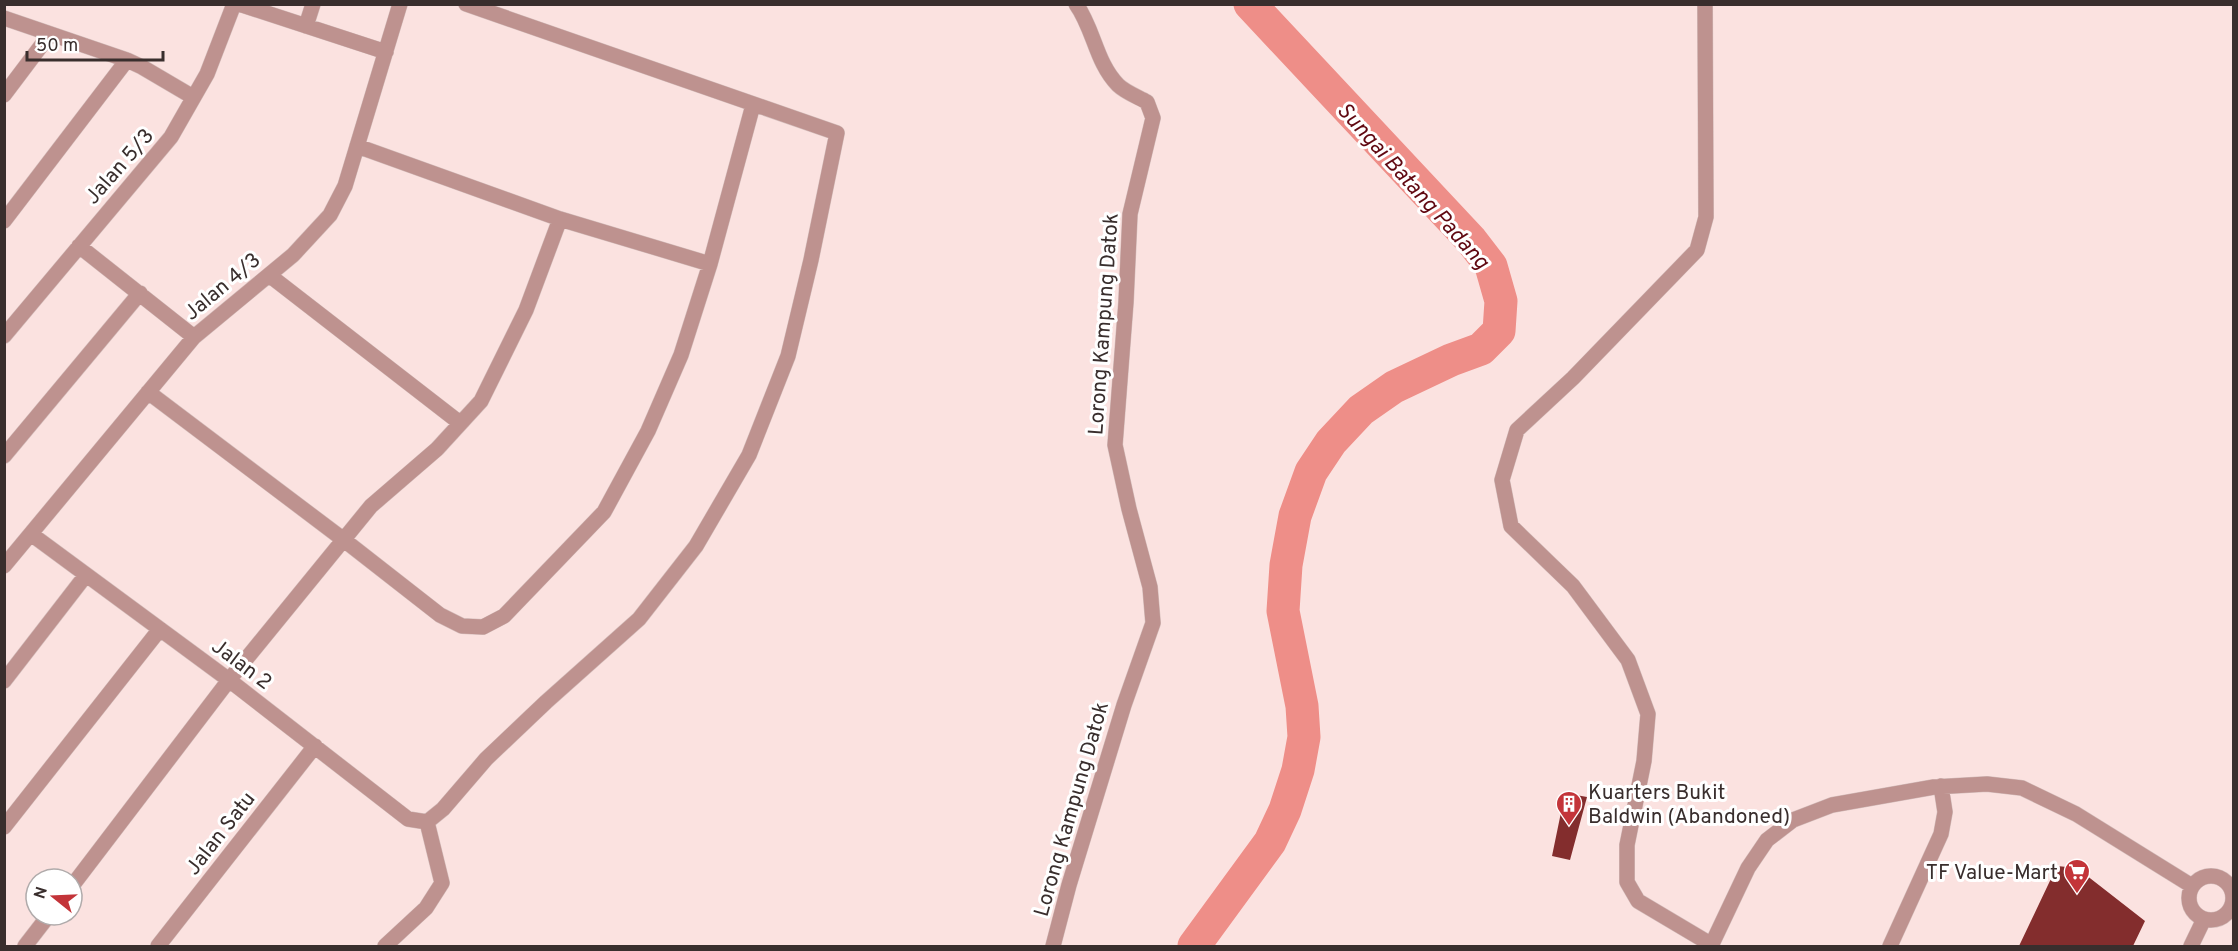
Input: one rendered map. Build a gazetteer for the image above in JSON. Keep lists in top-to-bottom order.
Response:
{
  "streets": {
    "street": [
      "Jalan 5/3",
      "Jalan 4/3",
      "Lorong Kampung Datok",
      "Jalan 2",
      "Jalan Satu"
    ]
  },
  "crossings": [
    ["Jalan 4/3", "Jalan 2"],
    ["Jalan 2", "Jalan Satu"]
  ],
  "water": ["Sungai Batang Padang"],
  "places": {
    "building": ["Kuarters Bukit Baldwin (Abandoned)"],
    "supermarket": ["TF Value-Mart"]
  },
  "scale_bar": "50 m",
  "north": "left"
}
